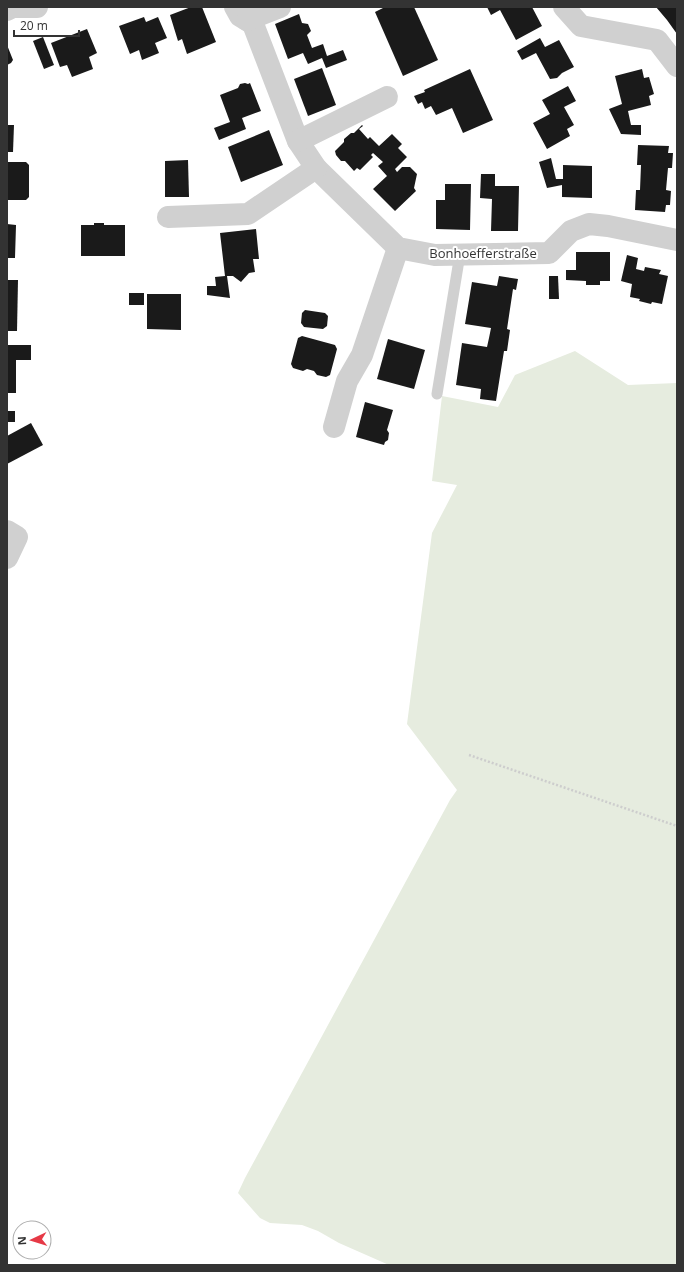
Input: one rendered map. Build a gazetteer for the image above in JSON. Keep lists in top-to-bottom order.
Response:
{
  "streets": {
    "street": ["Bonhoefferstraße"]
  },
  "scale_bar": "20 m",
  "north": "left"
}
